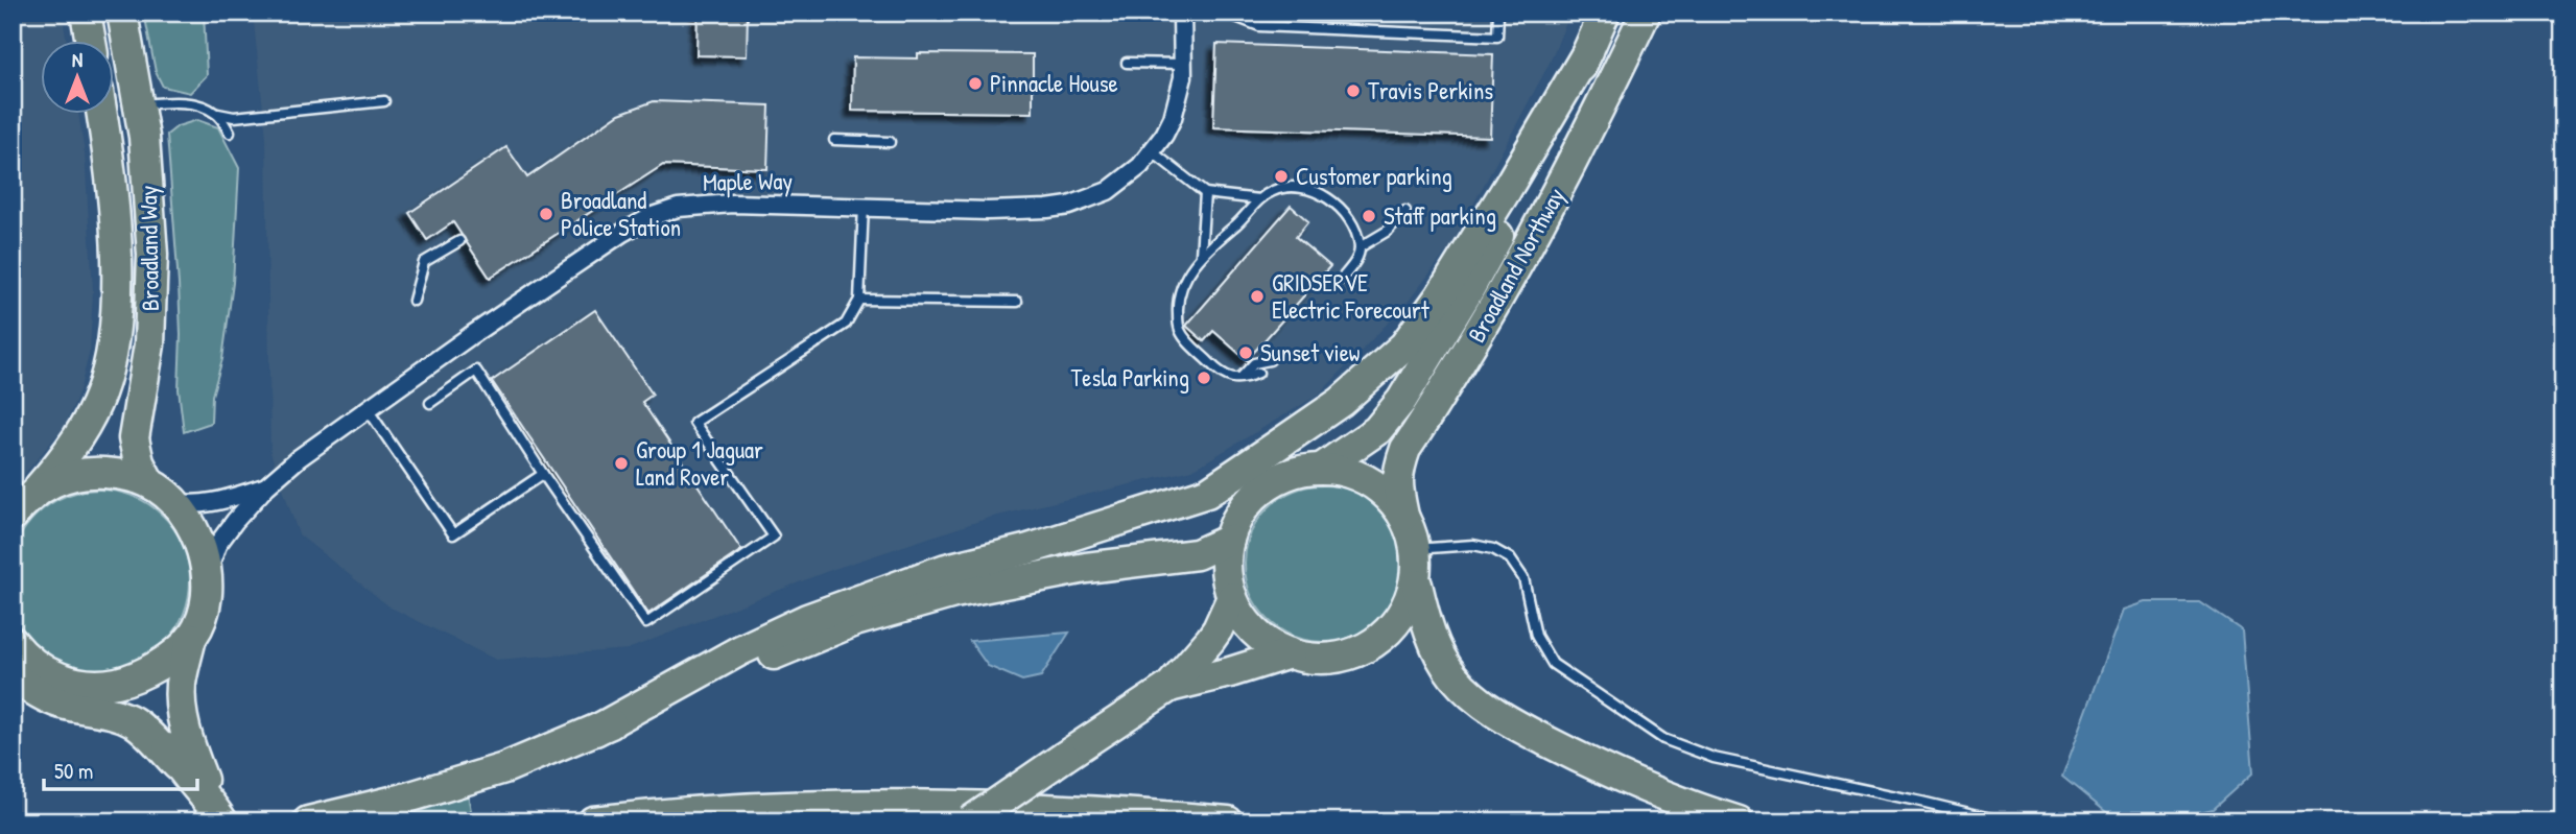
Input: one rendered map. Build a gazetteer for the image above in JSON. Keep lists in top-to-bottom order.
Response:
{
  "streets": {
    "highway": ["Broadland Way", "Broadland Northway"],
    "street": ["Maple Way"]
  },
  "places": [
    "Pinnacle House",
    "Travis Perkins",
    "Customer parking",
    "Broadland Police Station",
    "Staff parking",
    "GRIDSERVE Electric Forecourt",
    "Sunset view",
    "Tesla Parking",
    "Group 1 Jaguar Land Rover"
  ],
  "scale_bar": "50 m",
  "north": "top"
}
